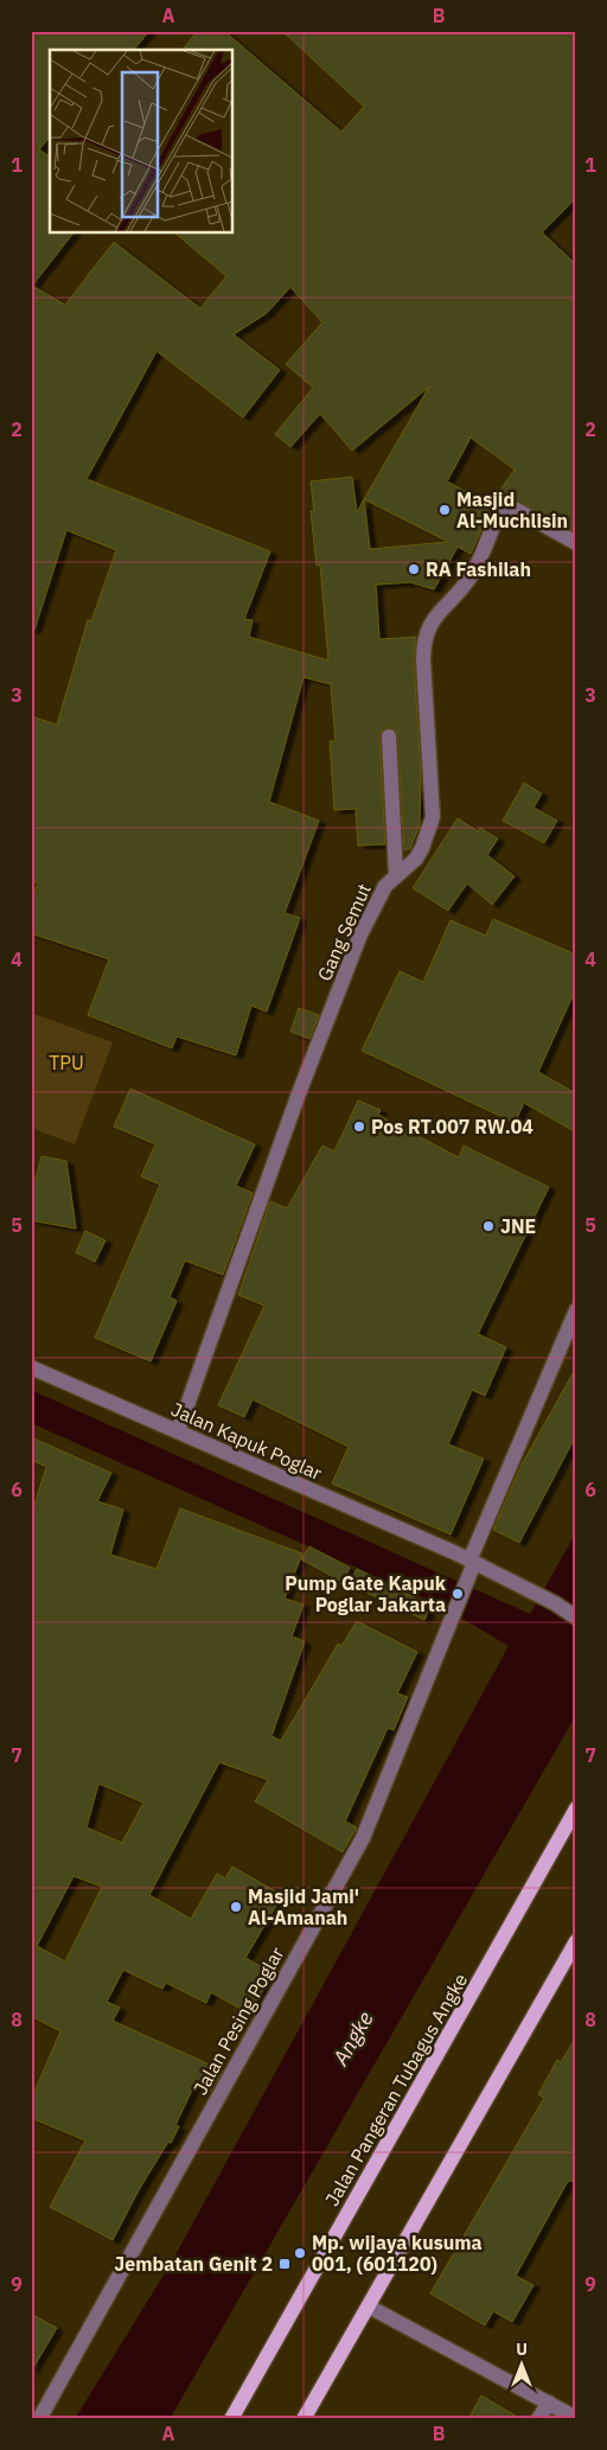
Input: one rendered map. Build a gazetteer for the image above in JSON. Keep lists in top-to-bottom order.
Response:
{
  "streets": {
    "main road": ["Jalan Pangeran Tubagus Angke"],
    "street": ["Gang Semut", "Jalan Kapuk Poglar", "Jalan Pesing Poglar"]
  },
  "crossings": [
    ["Gang Semut", "Jalan Kapuk Poglar"],
    ["Jalan Kapuk Poglar", "Jalan Pesing Poglar"]
  ],
  "water": ["Angke"],
  "parks": ["TPU"],
  "places": {
    "other": [
      "Masjid Al-Muchlisin",
      "RA Fashilah",
      "Pos RT.007 RW.04",
      "JNE",
      "Pump Gate Kapuk Poglar Jakarta",
      "Masjid Jami' Al-Amanah",
      "Mp. wijaya kusuma 001, (601120)"
    ],
    "transit": ["Jembatan Genit 2"]
  },
  "north": "top",
  "grid": {
    "columns": ["A", "B"],
    "rows": [
      "1",
      "2",
      "3",
      "4",
      "5",
      "6",
      "7",
      "8",
      "9"
    ]
  }
}
